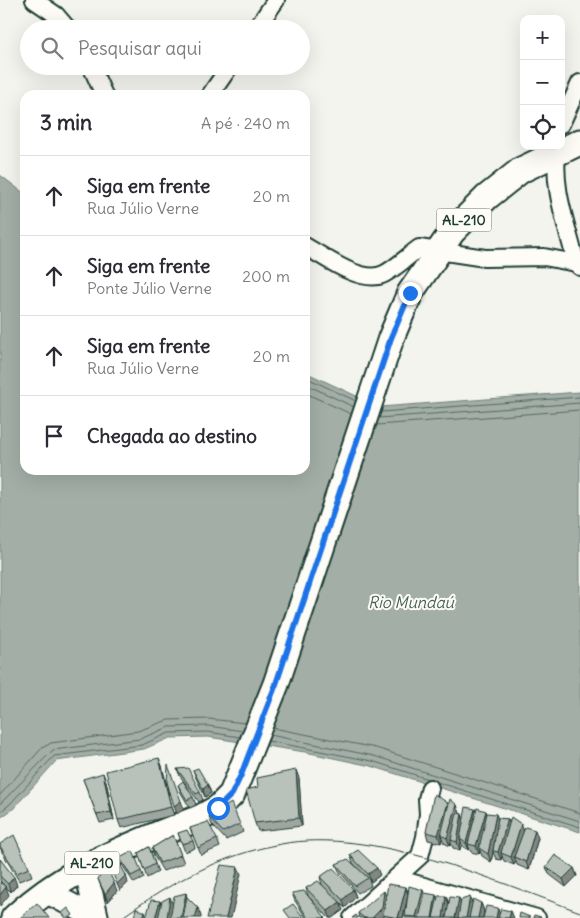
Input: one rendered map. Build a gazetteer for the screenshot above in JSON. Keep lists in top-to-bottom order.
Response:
{
  "streets": {
    "main road": ["AL-210"]
  },
  "water": ["Rio Mundaú"],
  "page": {
    "map_buttons": ["+", "−"],
    "search": "Pesquisar aqui",
    "heading": ["3 min", "A pé · 240 m"],
    "list": [
      ["Siga em frente", "Rua Júlio Verne", "20 m"],
      ["Siga em frente", "Ponte Júlio Verne", "200 m"],
      ["Siga em frente", "Rua Júlio Verne", "20 m"],
      "Chegada ao destino"
    ]
  }
}
